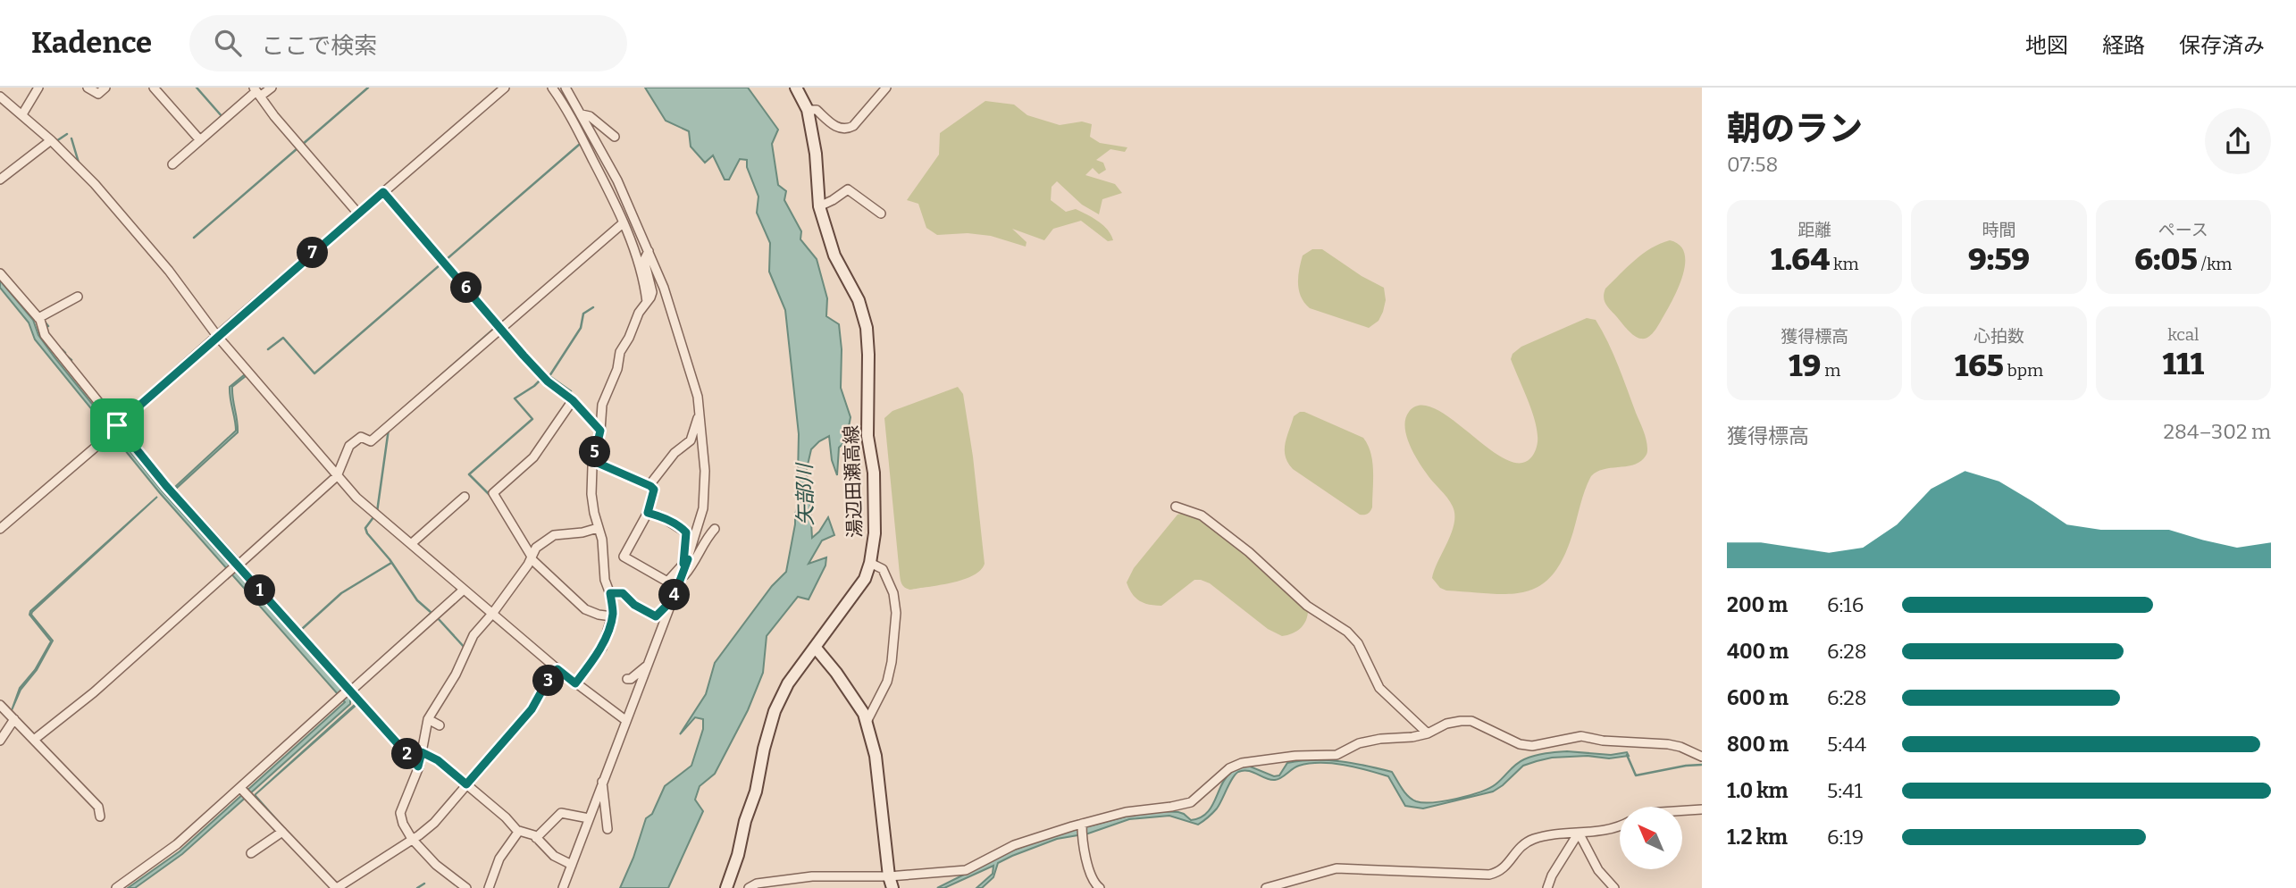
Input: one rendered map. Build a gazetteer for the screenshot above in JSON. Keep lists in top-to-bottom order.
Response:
{
  "streets": {
    "main road": ["湯辺田瀬高線"]
  },
  "water": ["矢部川"],
  "north": "top left",
  "page": {
    "header": "Kadence",
    "search": "ここで検索",
    "nav": ["地図", "経路", "保存済み"],
    "heading": ["朝のラン", "07:58"],
    "stats": [
      ["距離", "1.64 km"],
      ["時間", "9:59"],
      ["ペース", "6:05 /km"],
      ["獲得標高", "19 m"],
      ["心拍数", "165 bpm"],
      ["kcal", "111"]
    ],
    "pins": [
      "7",
      "6",
      "5",
      "1",
      "4",
      "3",
      "2"
    ],
    "chart": ["獲得標高", "284–302 m"],
    "list": [
      {
        "name": "200 m",
        "note": "6:16"
      },
      {
        "name": "400 m",
        "note": "6:28"
      },
      {
        "name": "600 m",
        "note": "6:28"
      },
      {
        "name": "800 m",
        "note": "5:44"
      },
      {
        "name": "1.0 km",
        "note": "5:41"
      },
      {
        "name": "1.2 km",
        "note": "6:19"
      }
    ]
  }
}
